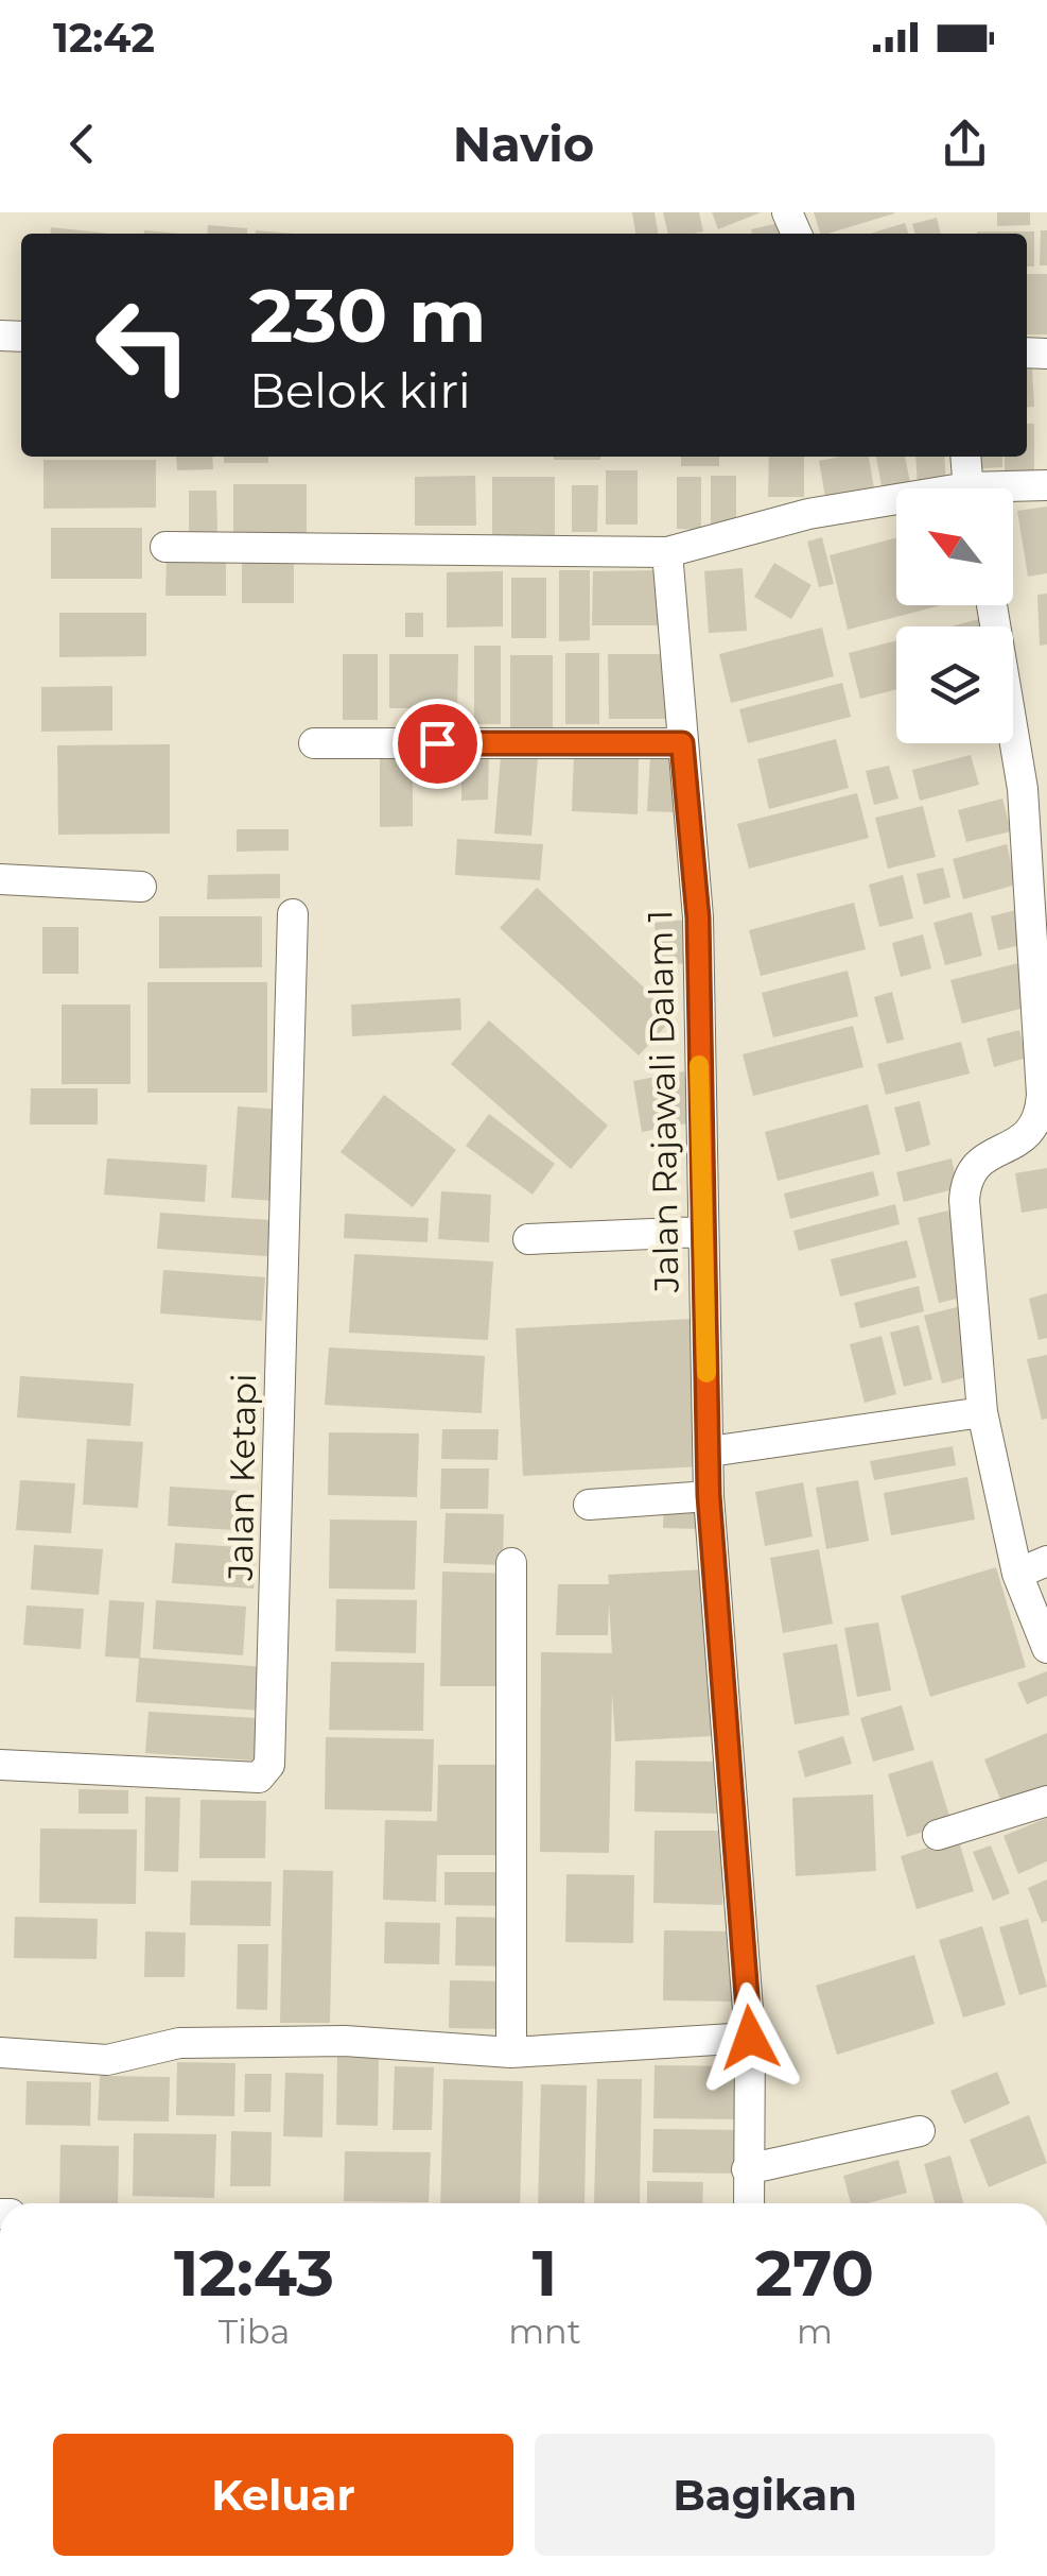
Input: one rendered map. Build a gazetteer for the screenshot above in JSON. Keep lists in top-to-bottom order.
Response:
{
  "streets": {
    "street": ["Jalan Rajawali Dalam 1", "Jalan Ketapi"]
  },
  "north": "top left",
  "page": {
    "status": "12:42",
    "header": "Navio",
    "turn": ["230 m", "Belok kiri"],
    "eta": [
      "12:43",
      "Tiba",
      "1",
      "mnt",
      "270",
      "m"
    ],
    "buttons": ["Keluar", "Bagikan"]
  }
}
